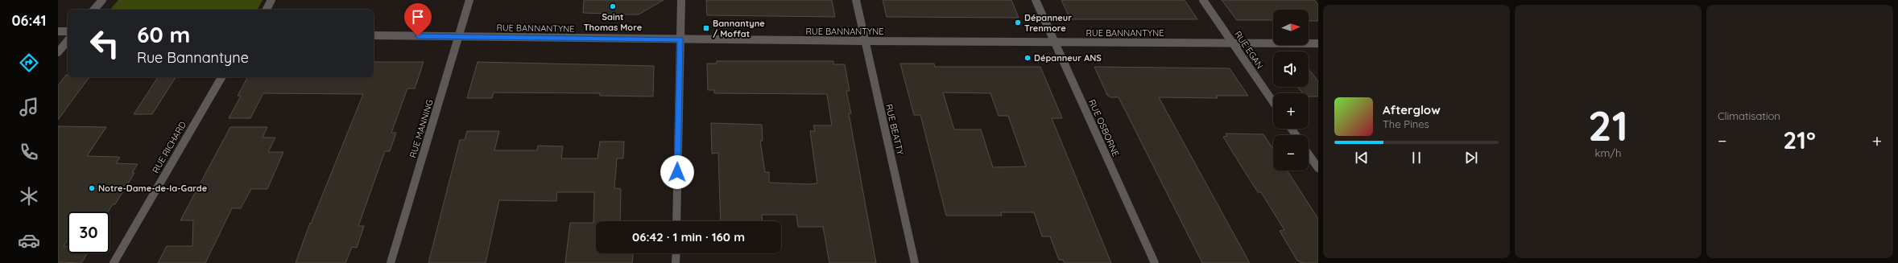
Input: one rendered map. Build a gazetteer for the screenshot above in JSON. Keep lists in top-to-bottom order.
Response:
{
  "streets": {
    "street": [
      "RUE BANNANTYNE",
      "RUE EGAN",
      "RUE OSBORNE",
      "RUE MANNING",
      "RUE BEATTY",
      "RUE RICHARD"
    ]
  },
  "crossings": [
    ["RUE BANNANTYNE", "RUE EGAN"],
    ["RUE BANNANTYNE", "RUE OSBORNE"],
    ["RUE BANNANTYNE", "RUE MANNING"],
    ["RUE BANNANTYNE", "RUE BEATTY"]
  ],
  "places": {
    "other": [
      "Saint Thomas More",
      "Dépanneur Trenmore",
      "Dépanneur ANS",
      "Notre-Dame-de-la-Garde"
    ],
    "transit": ["Bannantyne / Moffat"]
  },
  "north": "right",
  "page": {
    "tabs": "06:41",
    "tile": [
      ["21", "km/h"],
      "Climatisation"
    ],
    "map_buttons": ["+", "−"],
    "turn": ["60 m", "Rue Bannantyne"],
    "song": ["Afterglow", "The Pines"],
    "heat": ["−", "21°", "+"],
    "limit": "30",
    "trip": "06:42 · 1 min · 160 m"
  }
}
